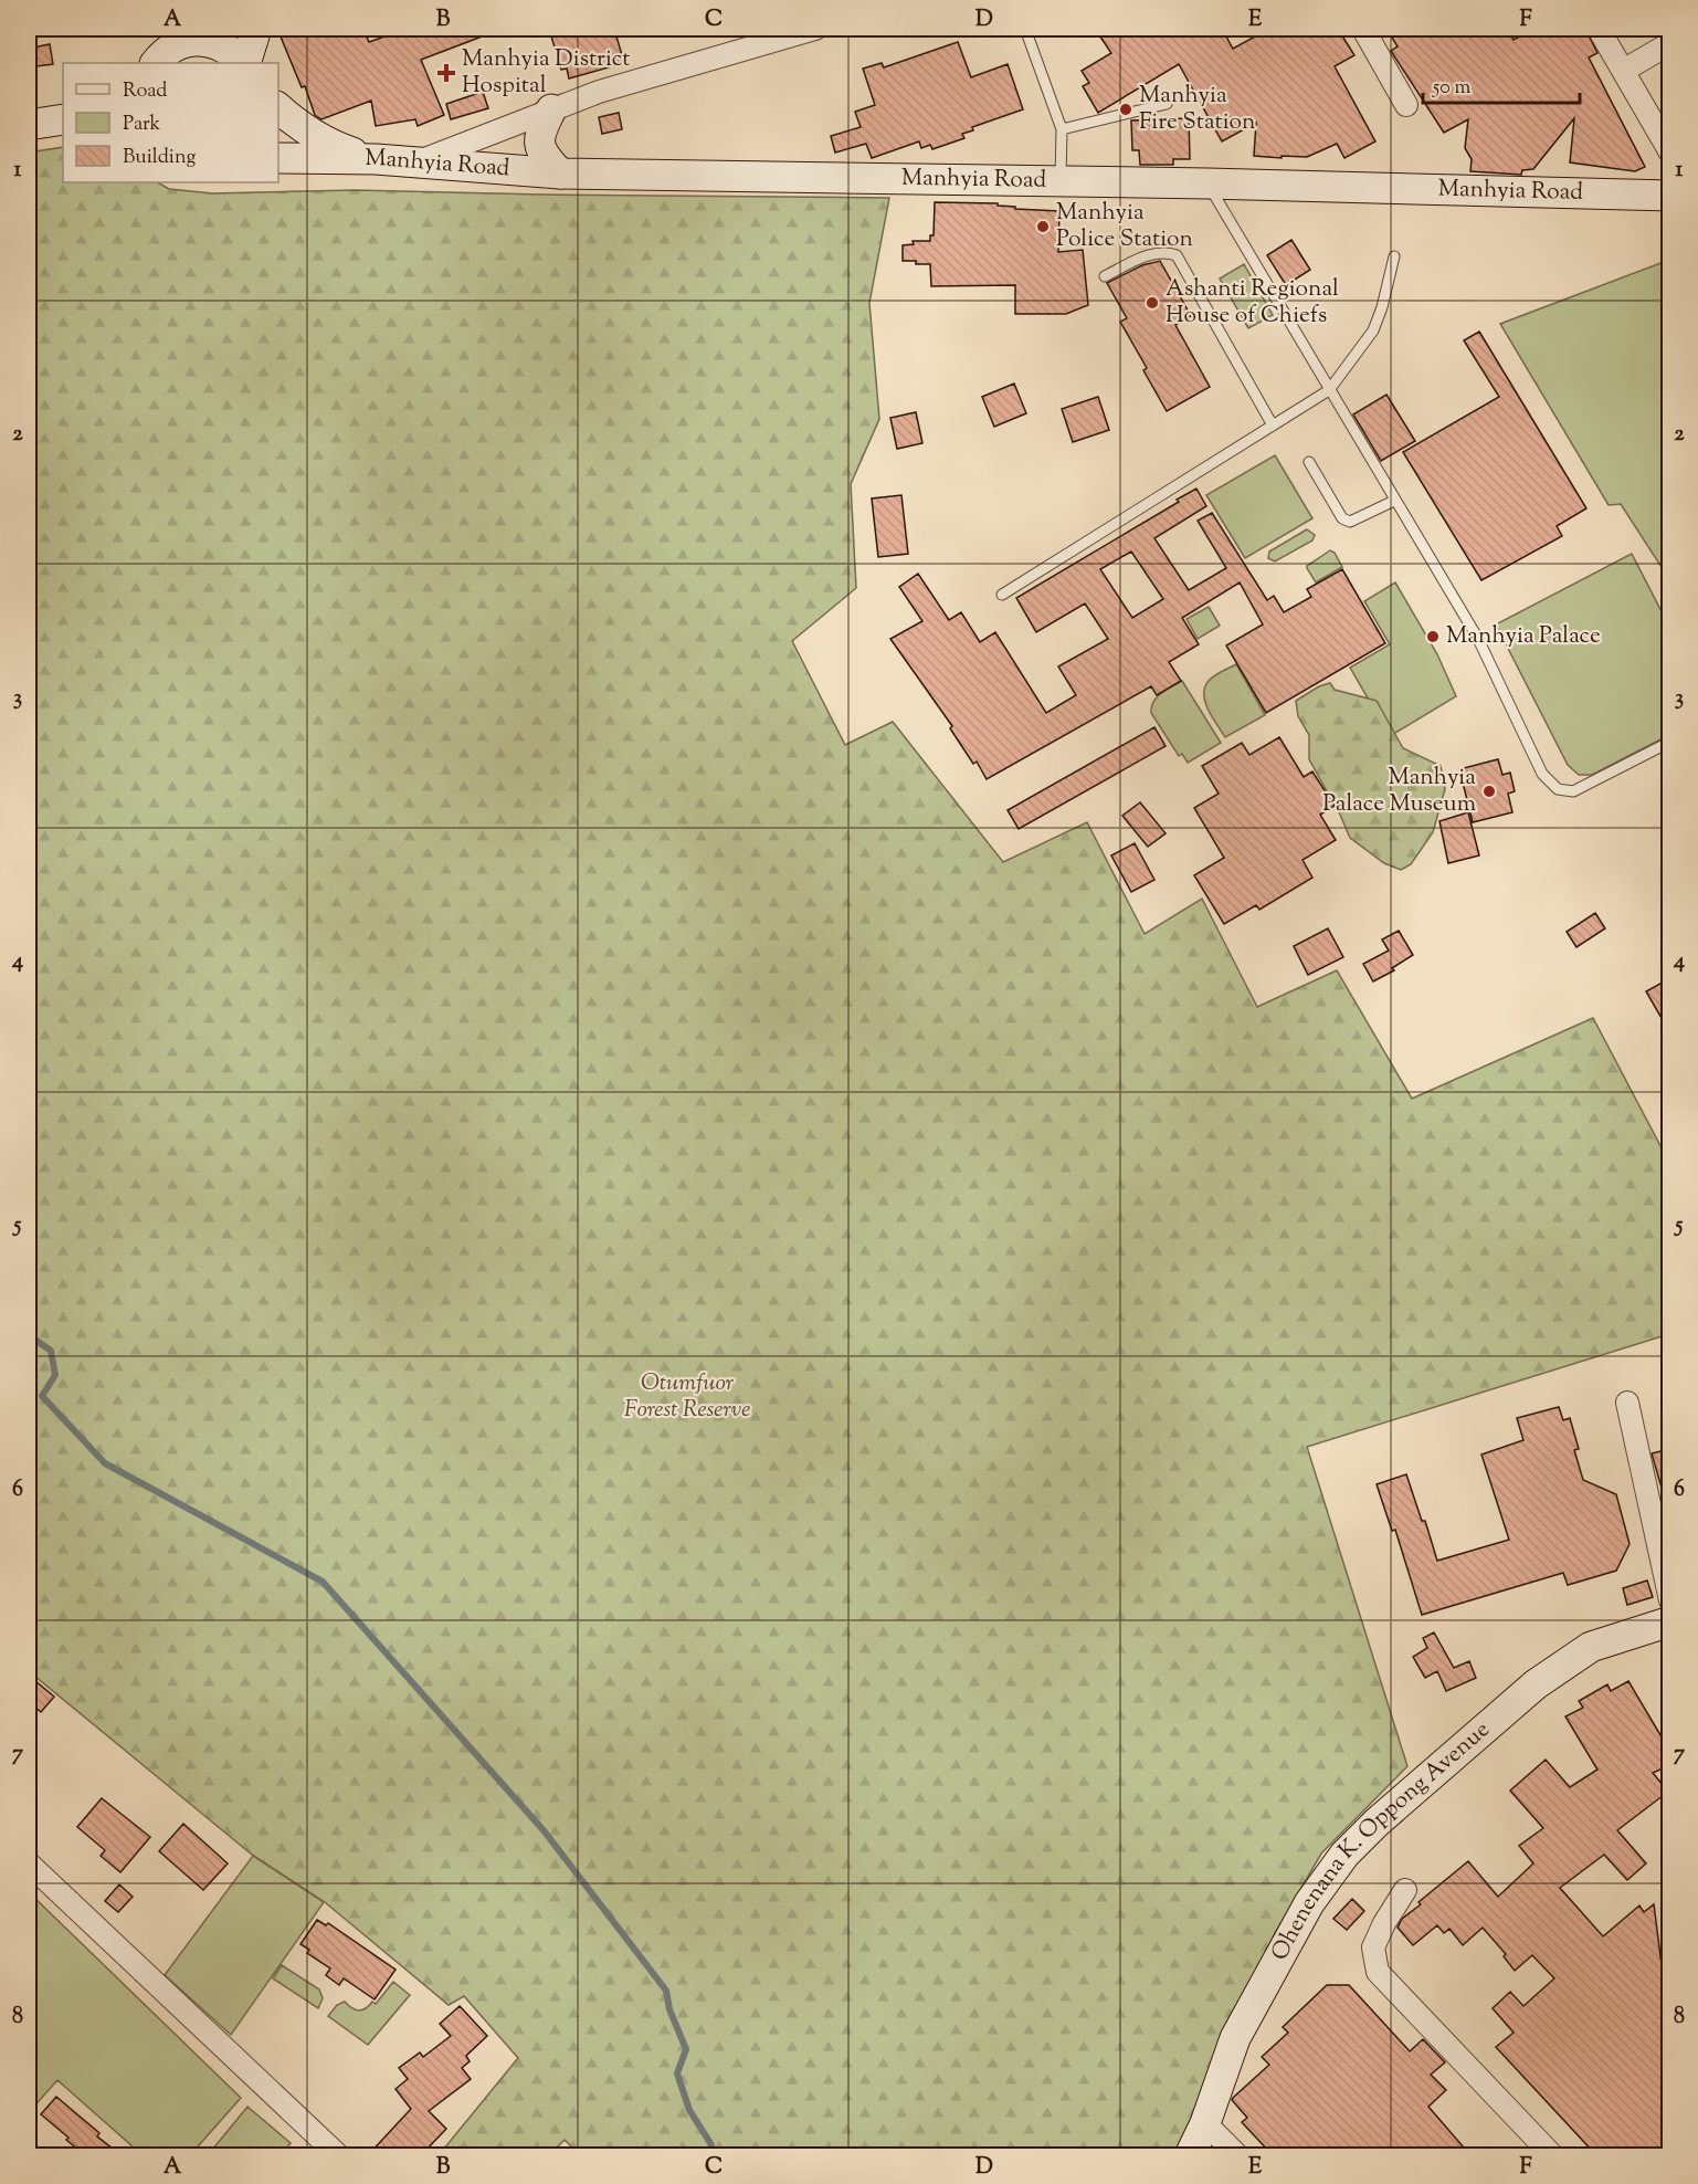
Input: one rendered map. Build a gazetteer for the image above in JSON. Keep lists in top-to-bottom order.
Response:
{
  "streets": {
    "main road": ["Manhyia Road", "Ohenenana K. Oppong Avenue"]
  },
  "parks": ["Otumfuor Forest Reserve"],
  "places": {
    "health": ["Manhyia District Hospital"],
    "other": [
      "Manhyia Fire Station",
      "Manhyia Police Station",
      "Ashanti Regional House of Chiefs",
      "Manhyia Palace",
      "Manhyia Palace Museum"
    ]
  },
  "legend": ["Road", "Park", "Building"],
  "scale_bar": "50 m",
  "grid": {
    "columns": [
      "A",
      "B",
      "C",
      "D",
      "E",
      "F"
    ],
    "rows": [
      "1",
      "2",
      "3",
      "4",
      "5",
      "6",
      "7",
      "8"
    ]
  }
}
